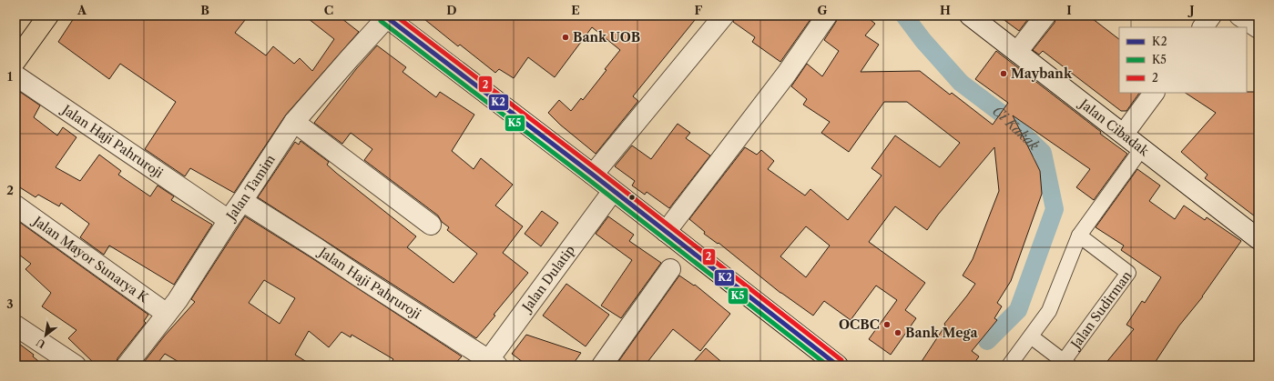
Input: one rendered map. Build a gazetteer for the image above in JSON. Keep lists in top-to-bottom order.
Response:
{
  "streets": {
    "street": [
      "Jalan Cibadak",
      "Jalan Haji Pahruroji",
      "Jalan Tamim",
      "Jalan Mayor Sunarya K",
      "Jalan Dulatip",
      "Jalan Sudirman"
    ]
  },
  "crossings": [
    ["Jalan Haji Pahruroji", "Jalan Tamim"],
    ["Jalan Haji Pahruroji", "Jalan Dulatip"],
    ["Jalan Tamim", "Jalan Mayor Sunarya K"]
  ],
  "water": ["Ci Kakak"],
  "places": [
    "Bank UOB",
    "Maybank",
    "OCBC",
    "Bank Mega"
  ],
  "lines": ["transit line K2", "transit line 2", "transit line K5"],
  "legend": ["K2", "K5", "2"],
  "north": "bottom left",
  "grid": {
    "columns": [
      "A",
      "B",
      "C",
      "D",
      "E",
      "F",
      "G",
      "H",
      "I",
      "J"
    ],
    "rows": ["1", "2", "3"]
  }
}
